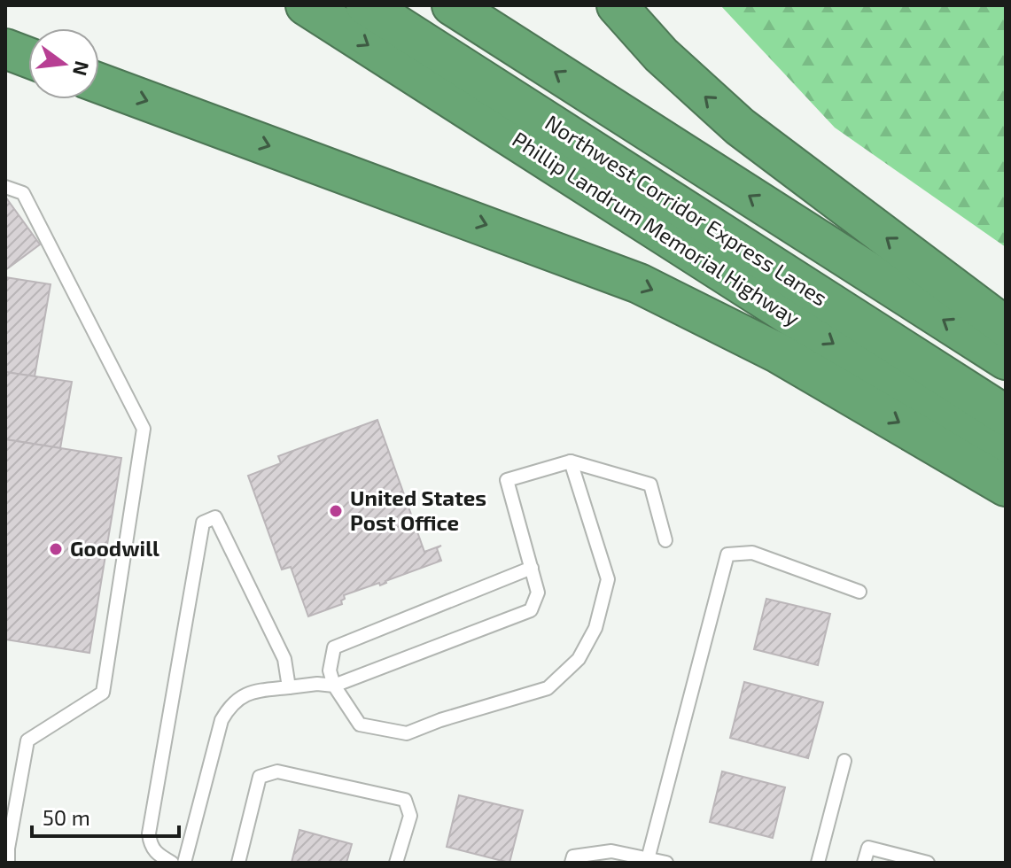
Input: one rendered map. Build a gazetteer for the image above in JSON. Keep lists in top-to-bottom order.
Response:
{
  "streets": {
    "highway": ["Northwest Corridor Express Lanes", "Phillip Landrum Memorial Highway"]
  },
  "places": ["United States Post Office", "Goodwill"],
  "scale_bar": "50 m",
  "north": "right"
}
